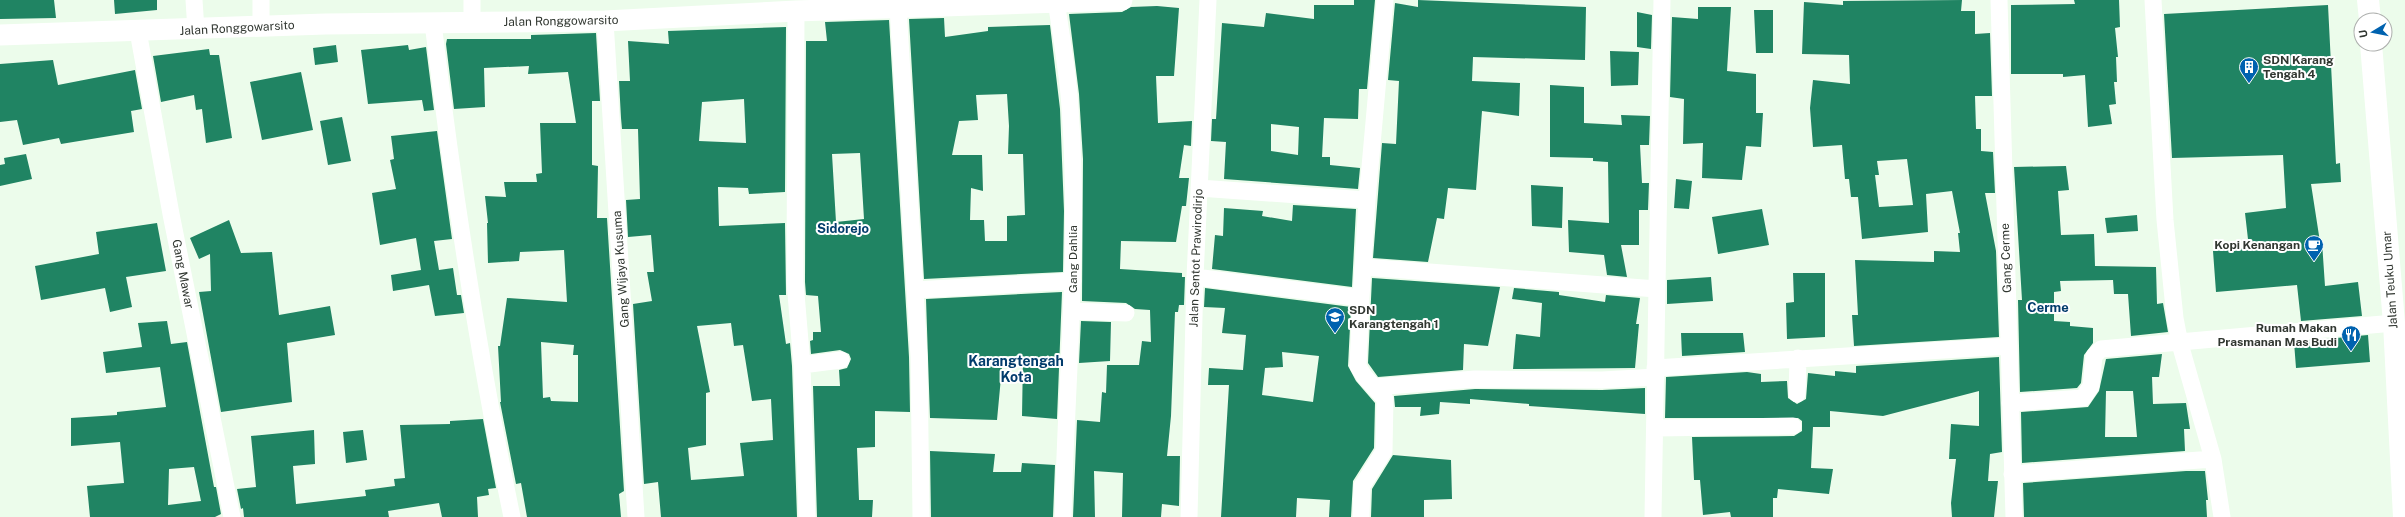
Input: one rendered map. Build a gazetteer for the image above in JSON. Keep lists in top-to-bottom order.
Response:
{
  "streets": {
    "main road": ["Jalan Teuku Umar"],
    "street": [
      "Jalan Ronggowarsito",
      "Jalan Sentot Prawirodirjo",
      "Gang Cerme",
      "Gang Dahlia",
      "Gang Wijaya Kusuma",
      "Gang Mawar"
    ]
  },
  "crossings": [
    ["Jalan Ronggowarsito", "Gang Dahlia"],
    ["Jalan Ronggowarsito", "Gang Wijaya Kusuma"],
    ["Jalan Ronggowarsito", "Gang Mawar"]
  ],
  "districts": ["Sidorejo", "Cerme", "Karangtengah Kota"],
  "places": {
    "building": ["SDN Karang Tengah 4"],
    "cafe": ["Kopi Kenangan"],
    "school or university": ["SDN Karangtengah 1"],
    "restaurant": ["Rumah Makan Prasmanan Mas Budi"]
  },
  "north": "left"
}
